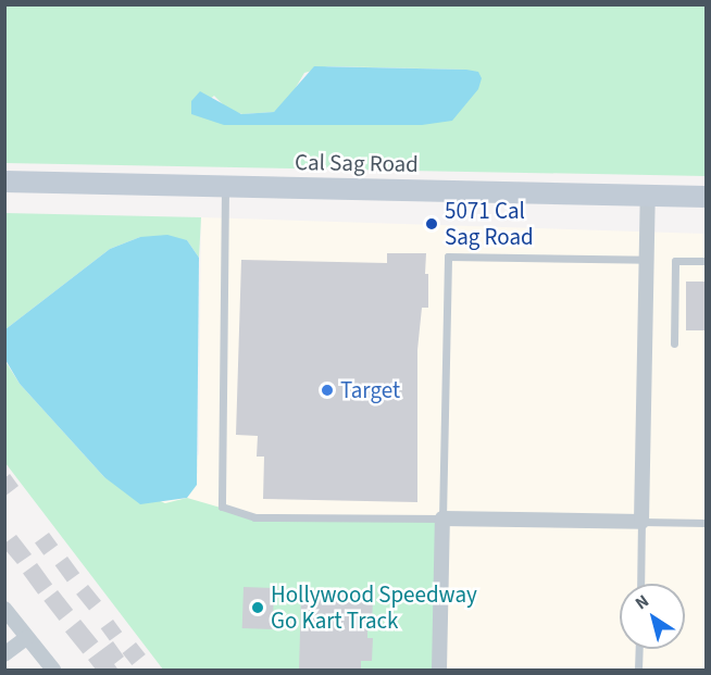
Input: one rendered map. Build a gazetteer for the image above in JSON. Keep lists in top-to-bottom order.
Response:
{
  "streets": {
    "main road": ["Cal Sag Road"]
  },
  "places": ["5071 Cal Sag Road", "Target", "Hollywood Speedway Go Kart Track"],
  "north": "top left"
}
